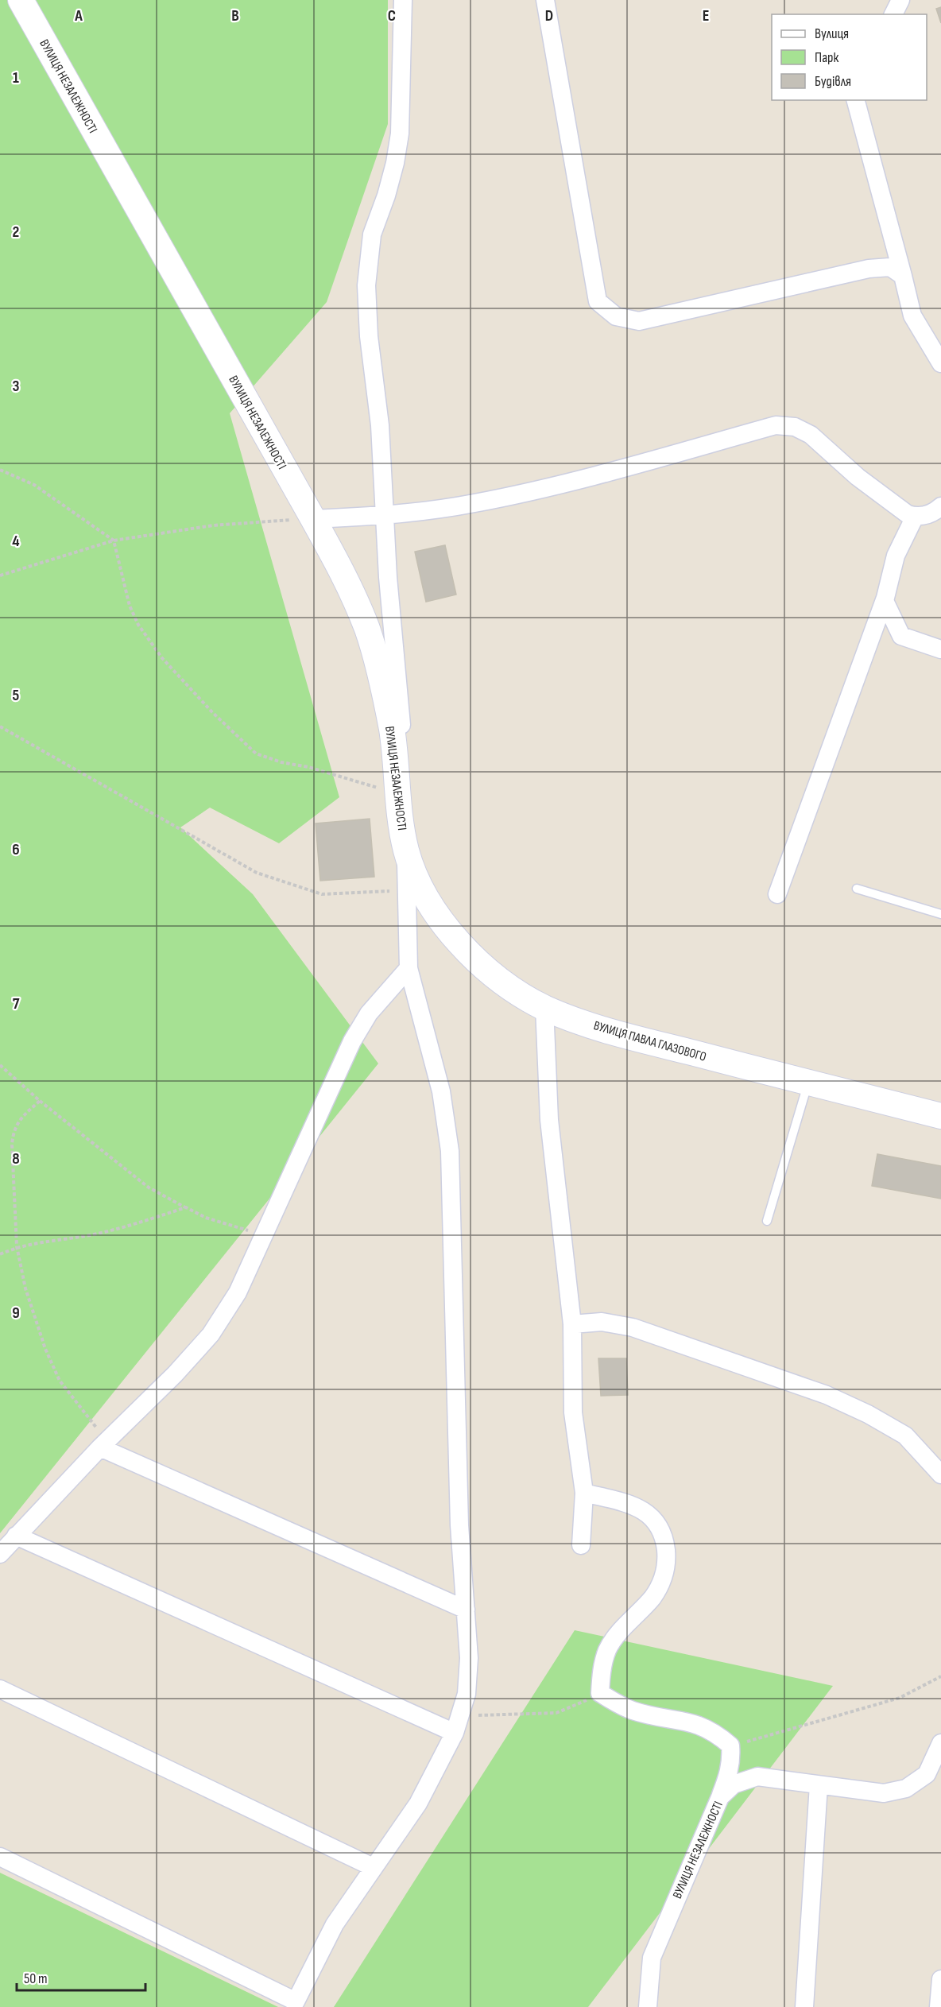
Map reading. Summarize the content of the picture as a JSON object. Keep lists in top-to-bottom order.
{
  "streets": {
    "main road": ["ВУЛИЦЯ НЕЗАЛЕЖНОСТІ", "ВУЛИЦЯ ПАВЛА ГЛАЗОВОГО"]
  },
  "crossings": [
    ["ВУЛИЦЯ НЕЗАЛЕЖНОСТІ", "ВУЛИЦЯ ПАВЛА ГЛАЗОВОГО"]
  ],
  "legend": ["Вулиця", "Парк", "Будівля"],
  "scale_bar": "50 m",
  "grid": {
    "columns": [
      "A",
      "B",
      "C",
      "D",
      "E"
    ],
    "rows": [
      "1",
      "2",
      "3",
      "4",
      "5",
      "6",
      "7",
      "8",
      "9"
    ]
  }
}
